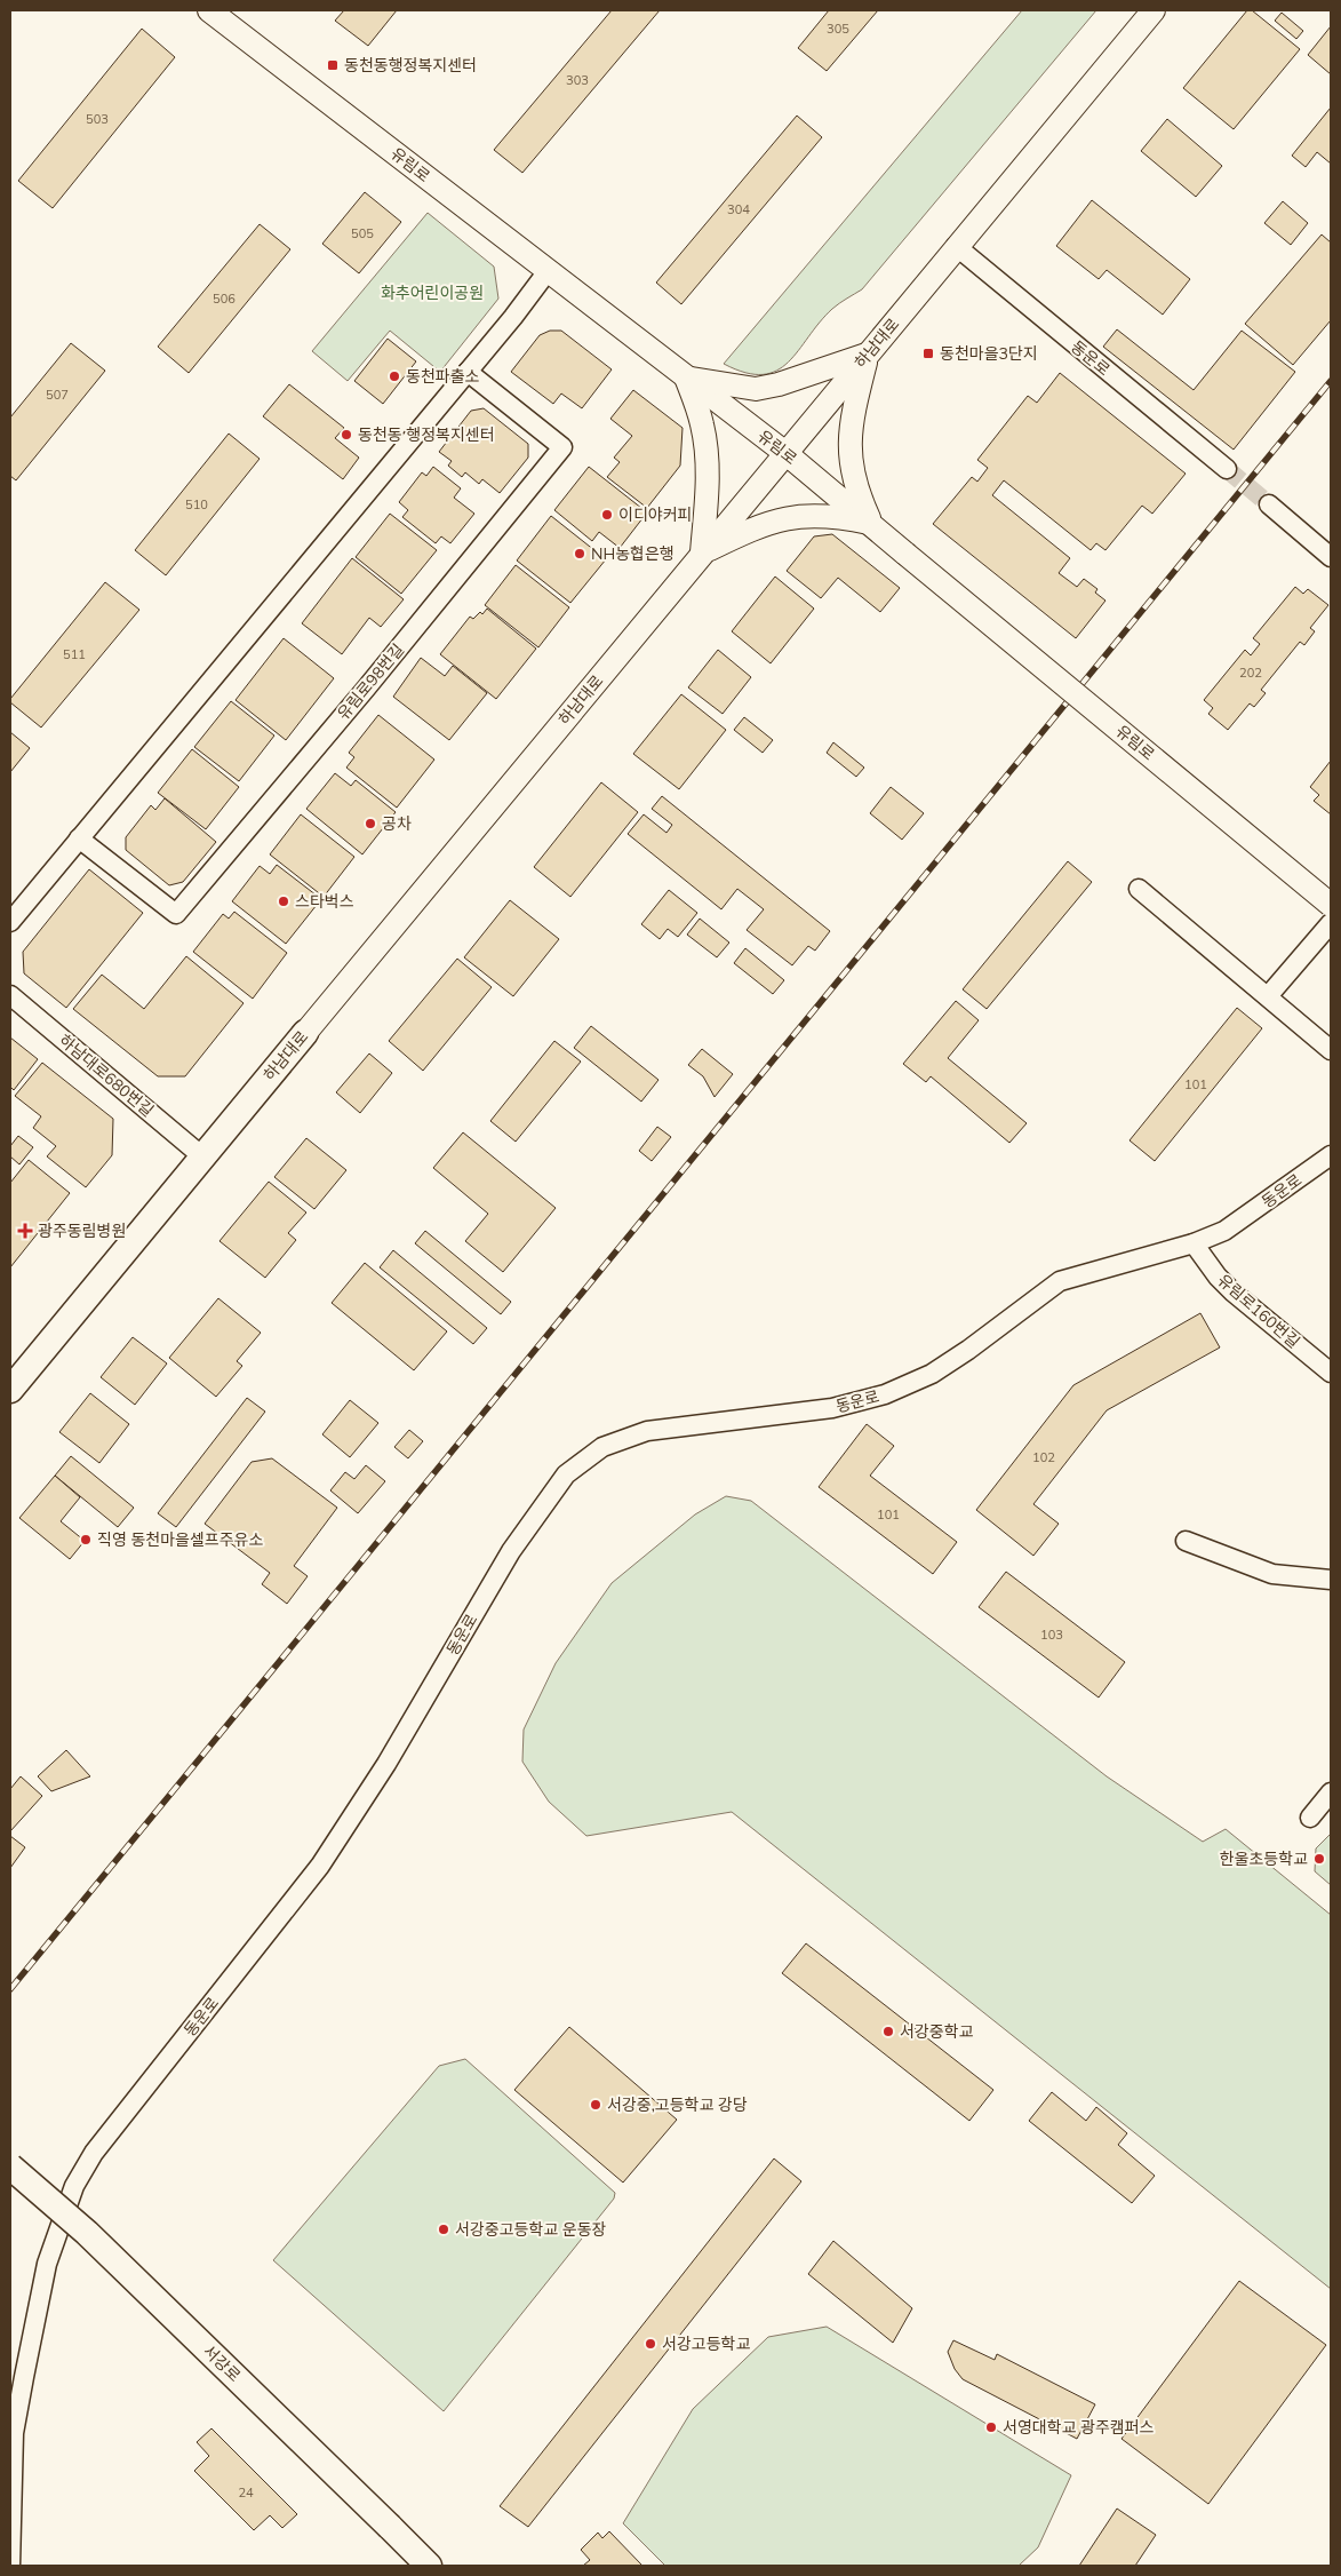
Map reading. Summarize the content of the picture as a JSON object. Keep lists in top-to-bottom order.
{
  "streets": {
    "main road": ["하남대로", "서강로"],
    "street": [
      "유림로",
      "동운로",
      "유림로98번길",
      "하남대로680번길",
      "유림로160번길"
    ]
  },
  "crossings": [
    ["유림로", "하남대로"],
    ["하남대로", "동운로"],
    ["하남대로", "하남대로680번길"],
    ["동운로", "유림로160번길"]
  ],
  "parks": ["화추어린이공원"],
  "places": {
    "transit": ["동천동행정복지센터", "동천마을3단지"],
    "other": [
      "동천파출소",
      "동천동 행정복지센터",
      "이디야커피",
      "NH농협은행",
      "공차",
      "스타벅스",
      "직영 동천마을셀프주유소",
      "한울초등학교",
      "서강중학교",
      "서강중,고등학교 강당",
      "서강중고등학교 운동장",
      "서강고등학교",
      "서영대학교 광주캠퍼스"
    ],
    "health": ["광주동림병원"]
  },
  "house_numbers": [
    "305",
    "303",
    "503",
    "304",
    "505",
    "506",
    "507",
    "510",
    "511",
    "202",
    "101",
    "102",
    "101",
    "103",
    "24"
  ]
}
